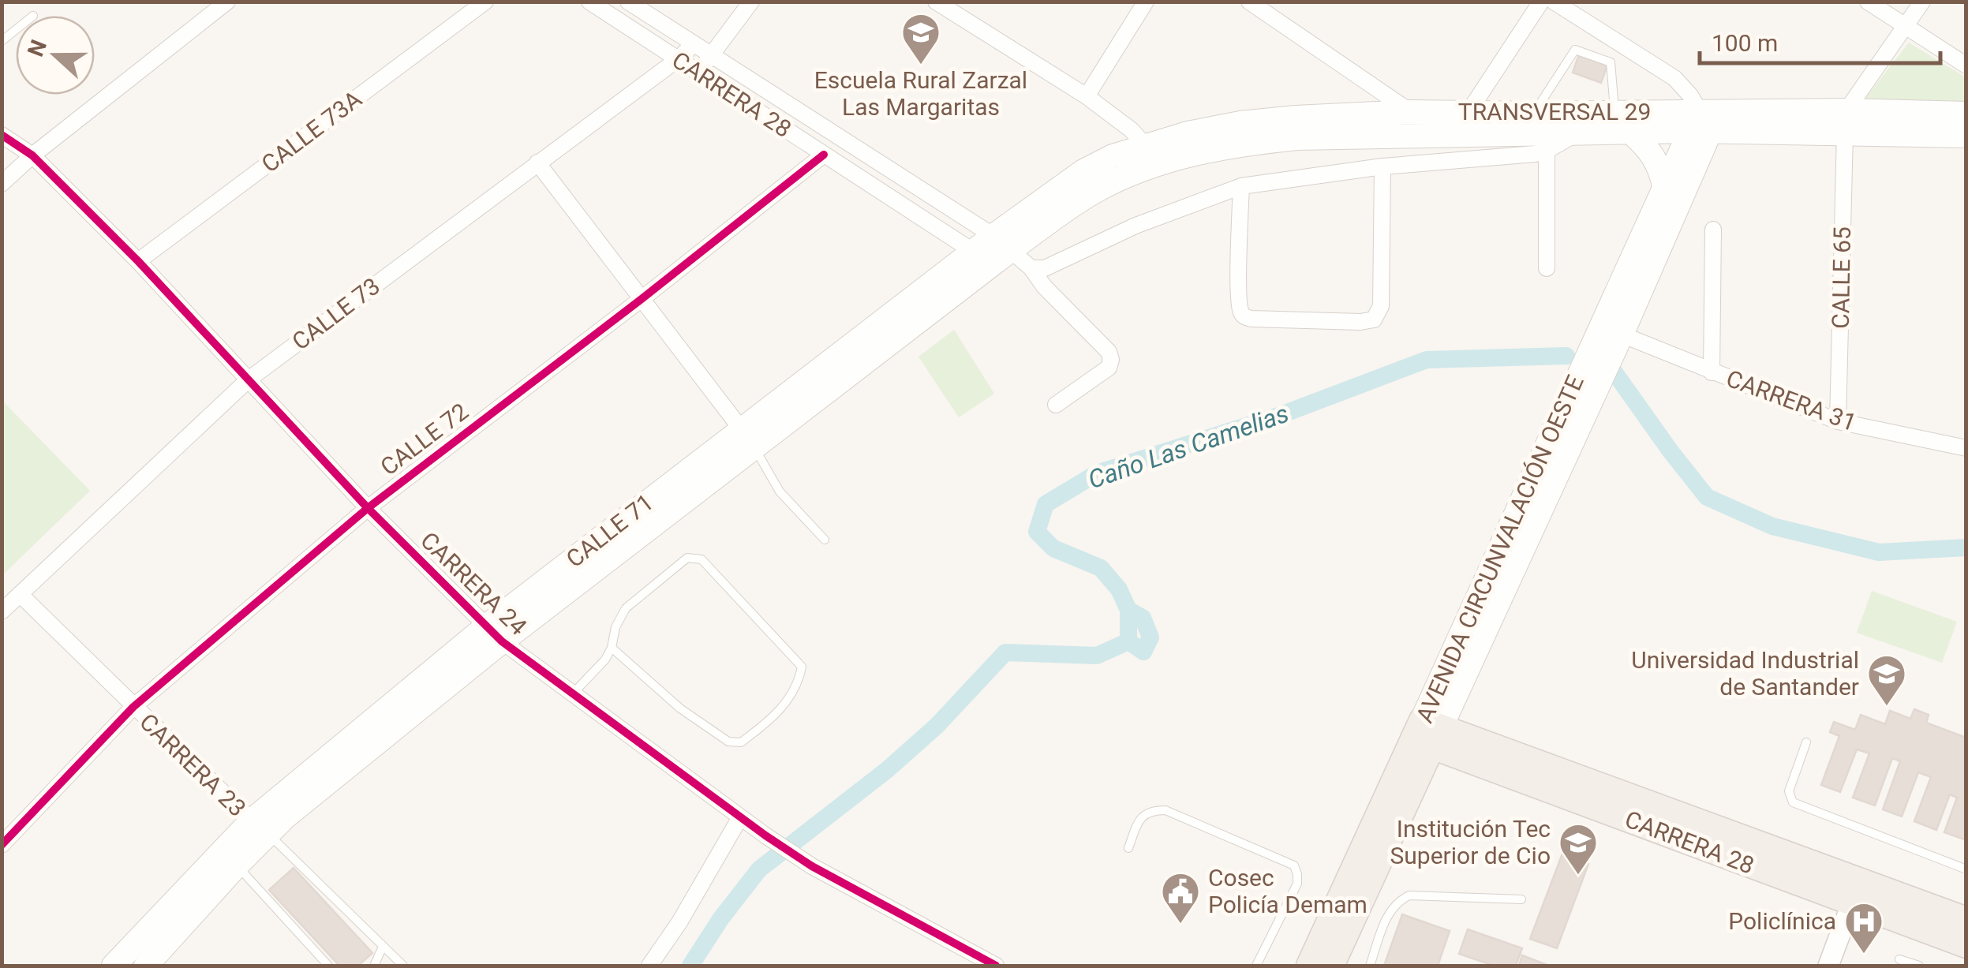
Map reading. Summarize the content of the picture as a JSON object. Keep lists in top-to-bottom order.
{
  "streets": {
    "main road": [
      "CARRERA 28",
      "TRANSVERSAL 29",
      "CALLE 71",
      "AVENIDA CIRCUNVALACIÓN OESTE"
    ],
    "street": [
      "CALLE 73A",
      "CALLE 65",
      "CALLE 73",
      "CARRERA 31",
      "CALLE 72",
      "CARRERA 24",
      "CARRERA 23"
    ]
  },
  "crossings": [
    ["CARRERA 28", "CALLE 73"],
    ["CARRERA 28", "CALLE 72"],
    ["CARRERA 28", "CALLE 71"],
    ["CARRERA 28", "AVENIDA CIRCUNVALACIÓN OESTE"],
    ["TRANSVERSAL 29", "CALLE 65"],
    ["TRANSVERSAL 29", "CALLE 71"],
    ["TRANSVERSAL 29", "AVENIDA CIRCUNVALACIÓN OESTE"],
    ["CALLE 73A", "CARRERA 24"],
    ["CALLE 65", "CARRERA 31"],
    ["CALLE 73", "CARRERA 24"],
    ["CALLE 73", "CARRERA 23"],
    ["CARRERA 31", "AVENIDA CIRCUNVALACIÓN OESTE"],
    ["CALLE 72", "CARRERA 24"],
    ["CALLE 72", "CARRERA 23"],
    ["CALLE 71", "CARRERA 24"],
    ["CALLE 71", "CARRERA 23"]
  ],
  "water": ["Caño Las Camelias"],
  "places": {
    "school or university": ["Escuela Rural Zarzal Las Margaritas", "Universidad Industrial de Santander", "Institución Tec Superior de Cio"],
    "public building": ["Cosec Policía Demam"],
    "hospital": ["Policlínica"]
  },
  "scale_bar": "100 m",
  "north": "left"
}
